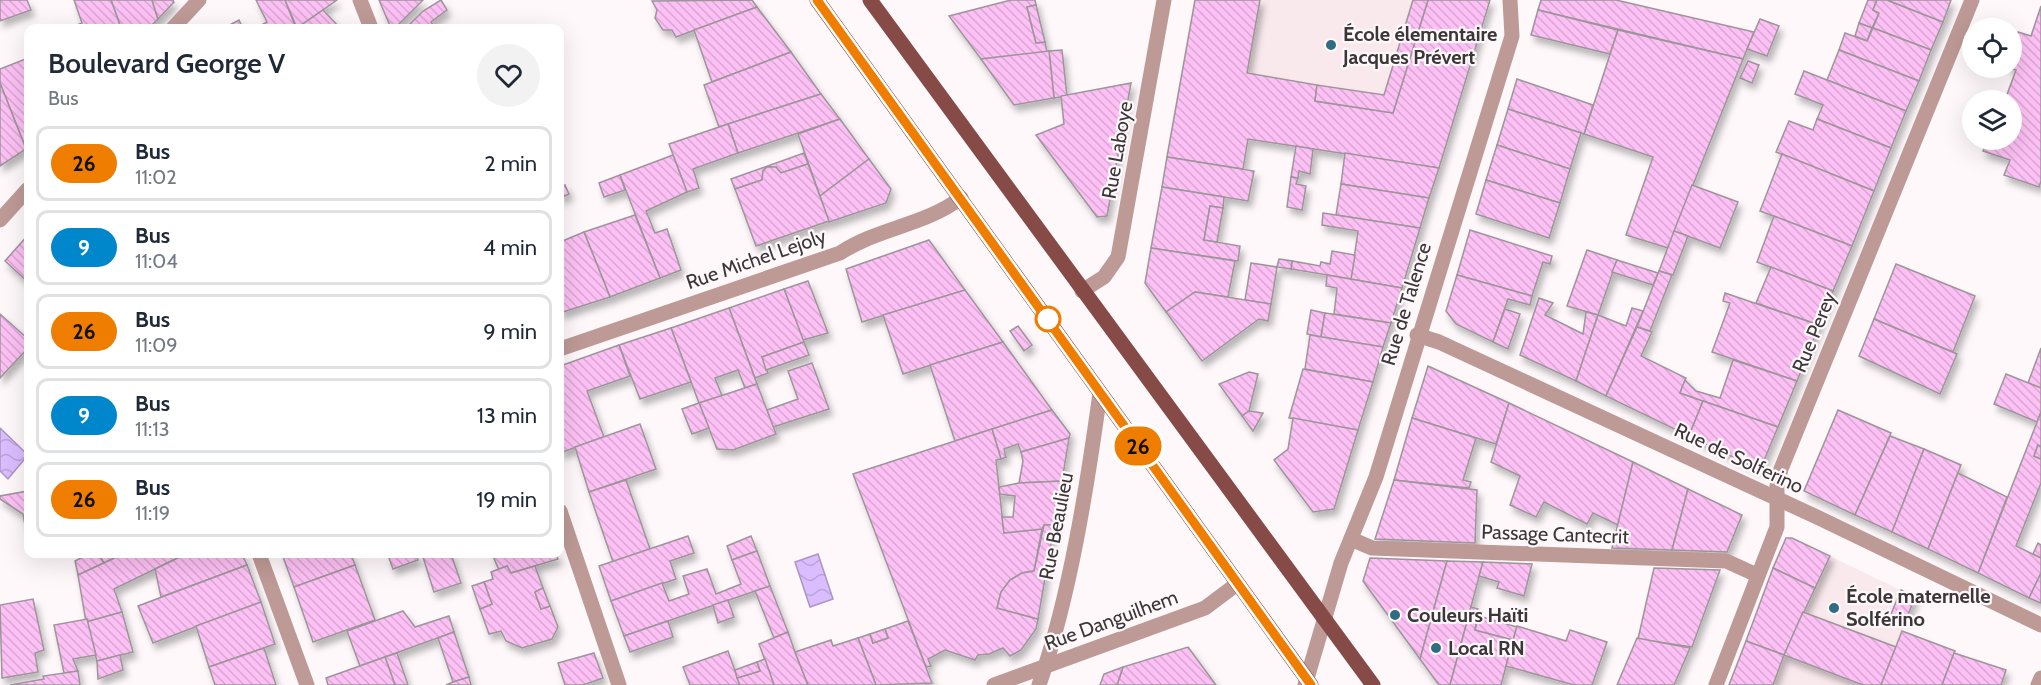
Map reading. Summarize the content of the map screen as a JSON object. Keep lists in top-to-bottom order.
{
  "streets": {
    "street": [
      "Rue Laboye",
      "Rue Michel Lejoly",
      "Rue de Talence",
      "Rue Perey",
      "Rue de Solferino",
      "Rue Beaulieu",
      "Passage Cantecrit",
      "Rue Danguilhem"
    ]
  },
  "crossings": [
    ["Rue de Talence", "Rue de Solferino"],
    ["Rue de Talence", "Passage Cantecrit"],
    ["Rue Perey", "Rue de Solferino"],
    ["Rue Perey", "Passage Cantecrit"],
    ["Rue Beaulieu", "Rue Danguilhem"]
  ],
  "places": [
    "École élementaire Jacques Prévert",
    "École maternelle Solférino",
    "Couleurs Haïti",
    "Local RN"
  ],
  "lines": ["bus line 26"],
  "page": {
    "on_map": "26",
    "heading": ["Boulevard George V", "Bus"],
    "list": [
      {
        "mark": "26",
        "name": "Bus",
        "note": "11:02",
        "value": "2 min"
      },
      {
        "mark": "9",
        "name": "Bus",
        "note": "11:04",
        "value": "4 min"
      },
      {
        "mark": "26",
        "name": "Bus",
        "note": "11:09",
        "value": "9 min"
      },
      {
        "mark": "9",
        "name": "Bus",
        "note": "11:13",
        "value": "13 min"
      },
      {
        "mark": "26",
        "name": "Bus",
        "note": "11:19",
        "value": "19 min"
      }
    ]
  }
}
